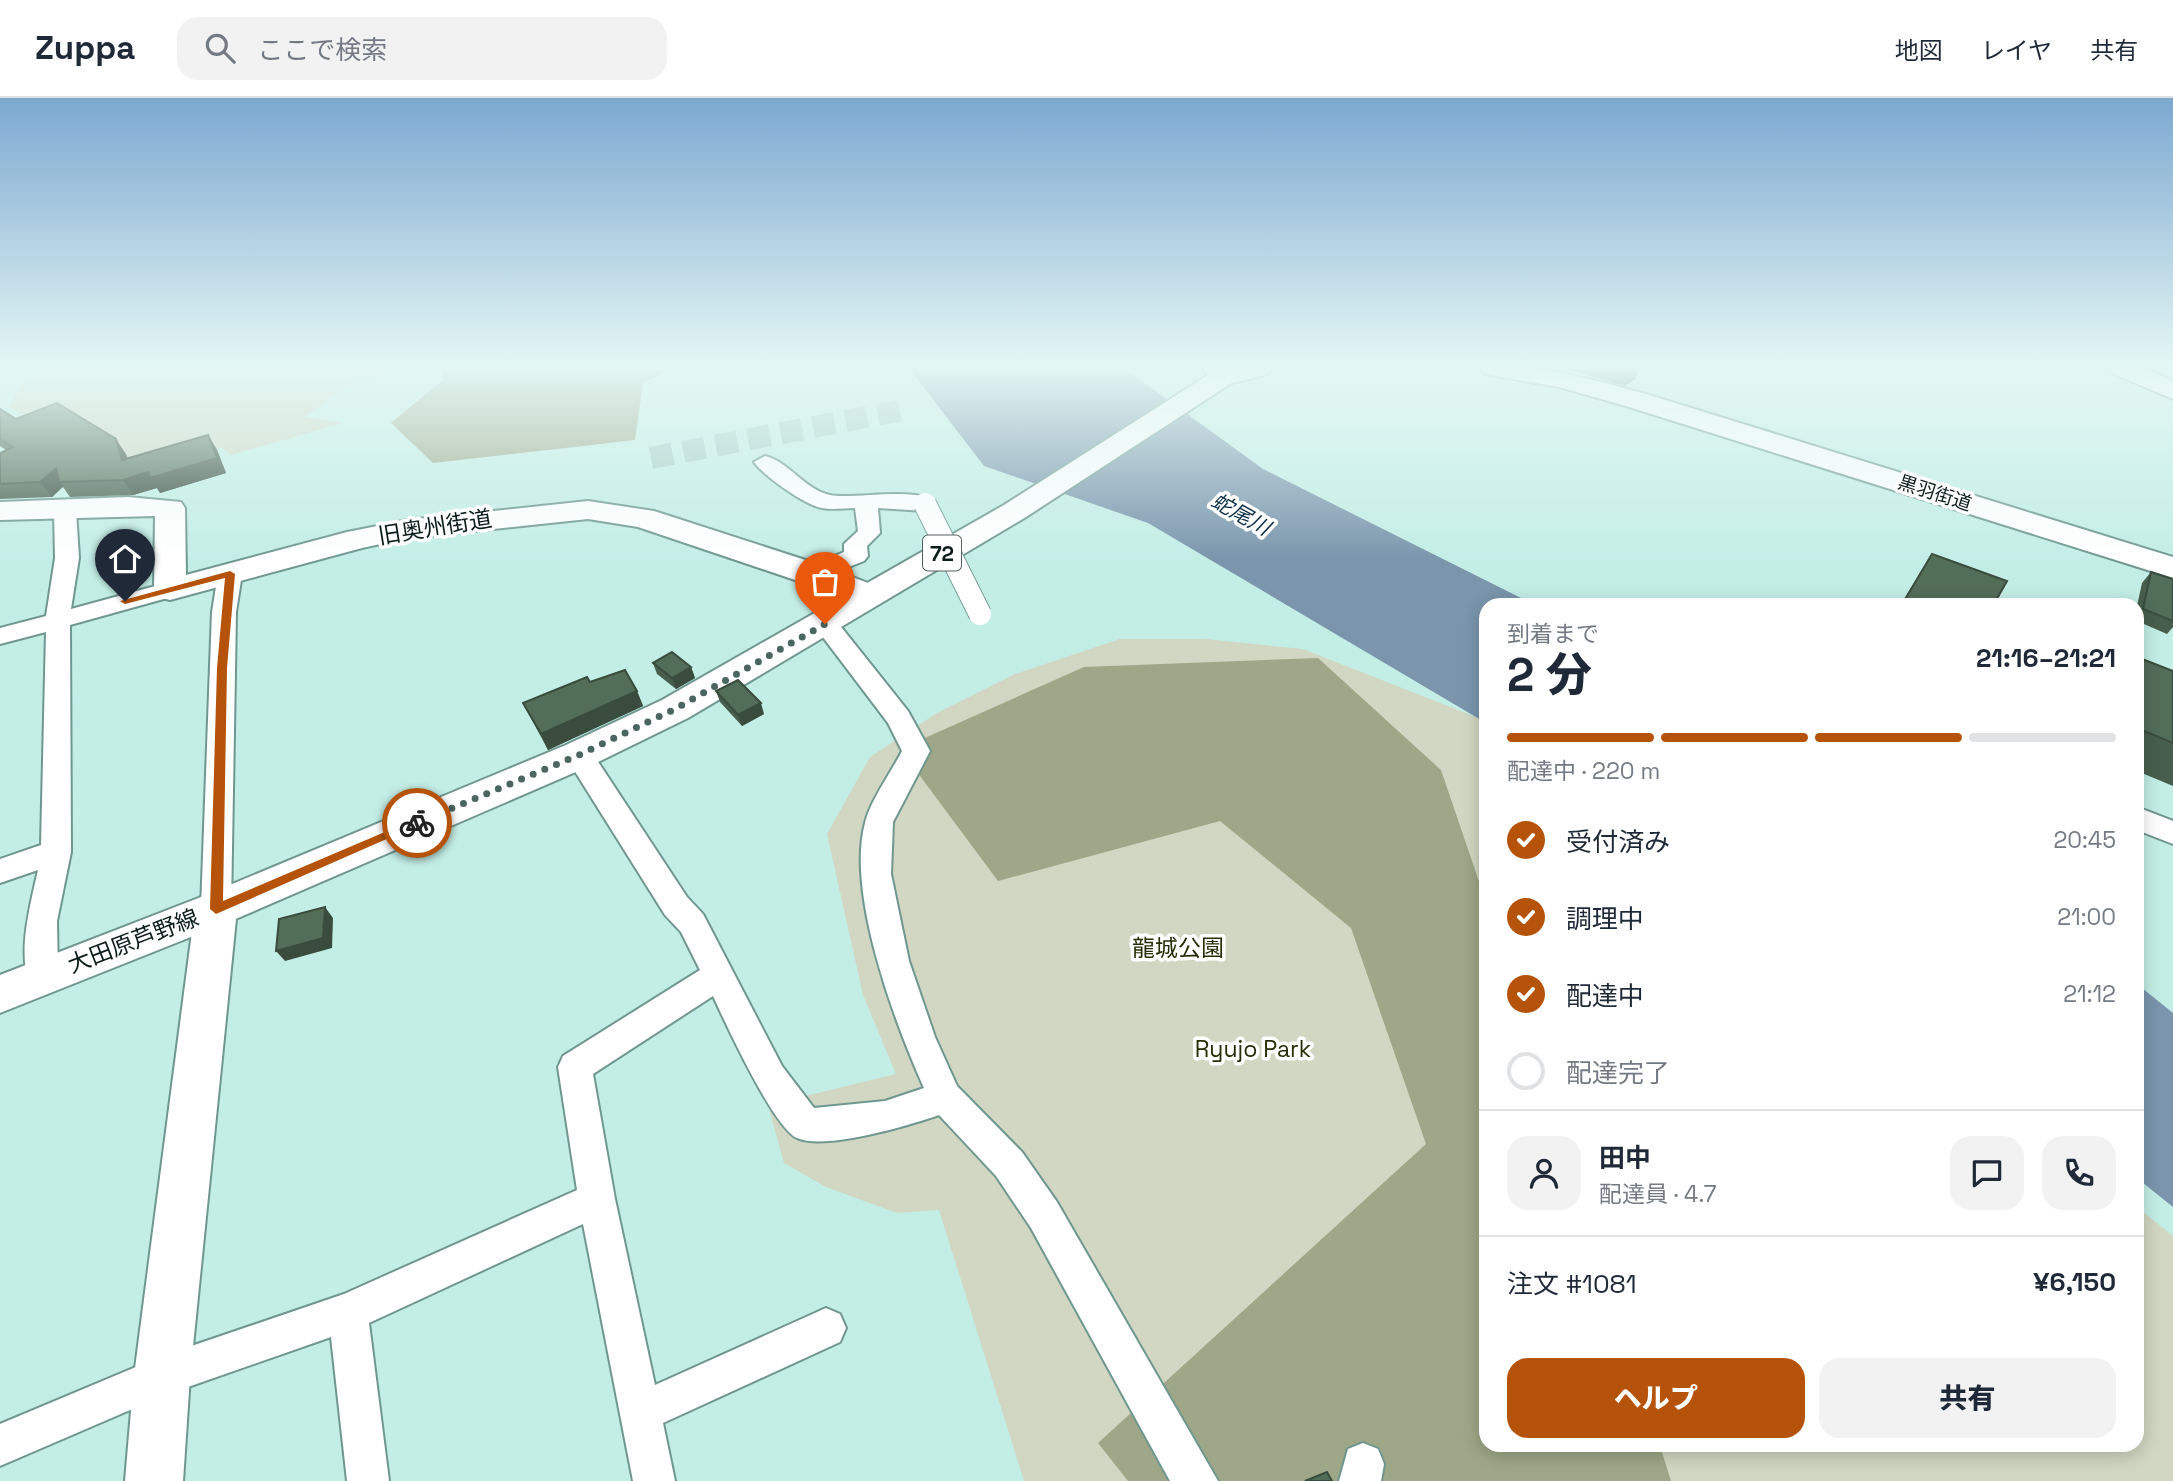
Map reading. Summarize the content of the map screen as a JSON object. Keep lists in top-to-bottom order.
{
  "streets": {
    "street": [
      "黒羽街道",
      "旧奥州街道",
      "72",
      "大田原芦野線"
    ]
  },
  "crossings": [
    ["旧奥州街道", "72"],
    ["旧奥州街道", "大田原芦野線"],
    ["72", "大田原芦野線"]
  ],
  "water": ["蛇尾川"],
  "parks": ["龍城公園", "Ryujo Park"],
  "page": {
    "header": "Zuppa",
    "search": "ここで検索",
    "nav": ["地図", "レイヤ", "共有"],
    "heading": ["2 分", "到着まで", "21:16–21:21"],
    "panel": [
      "田中",
      "配達員 · 4.7",
      "注文 #1081",
      "¥6,150"
    ],
    "bar": "配達中 · 220 m",
    "list": [
      ["受付済み", "20:45"],
      ["調理中", "21:00"],
      ["配達中", "21:12"],
      "配達完了"
    ],
    "buttons": ["ヘルプ", "共有"]
  }
}
